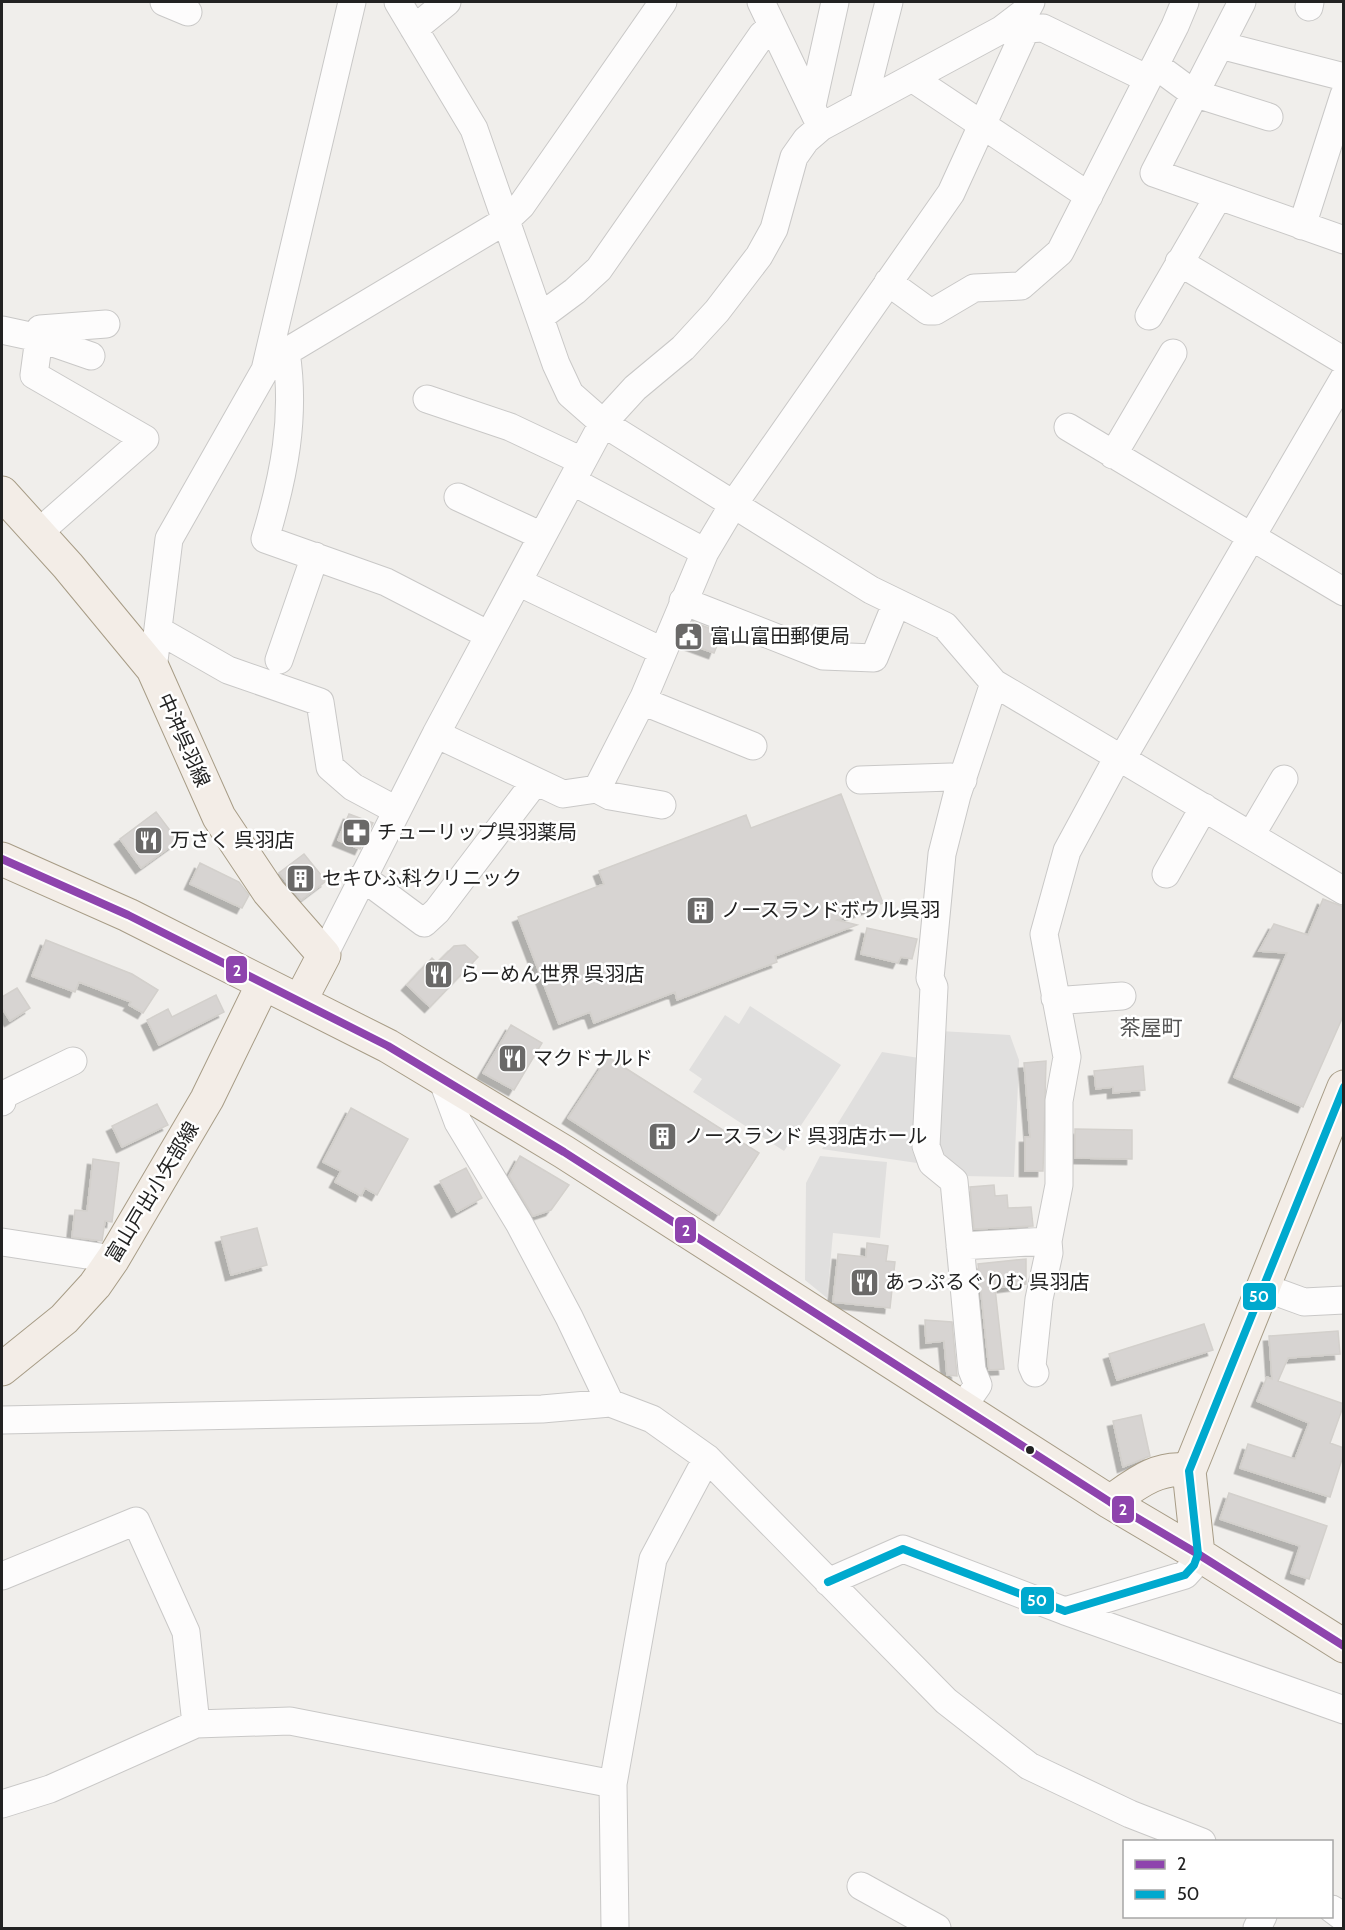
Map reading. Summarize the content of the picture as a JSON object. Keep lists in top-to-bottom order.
{
  "streets": {
    "main road": ["中沖呉羽線", "富山戸出小矢部線"]
  },
  "districts": ["茶屋町"],
  "places": {
    "public building": ["富山富田郵便局"],
    "pharmacy": ["チューリップ呉羽薬局"],
    "restaurant": [
      "万さく 呉羽店",
      "らーめん世界 呉羽店",
      "マクドナルド",
      "あっぷるぐりむ 呉羽店"
    ],
    "building": ["セキひふ科クリニック", "ノースランドボウル呉羽", "ノースランド 呉羽店ホール"]
  },
  "lines": ["transit line 2", "transit line 50"],
  "legend": ["2", "50"]
}
